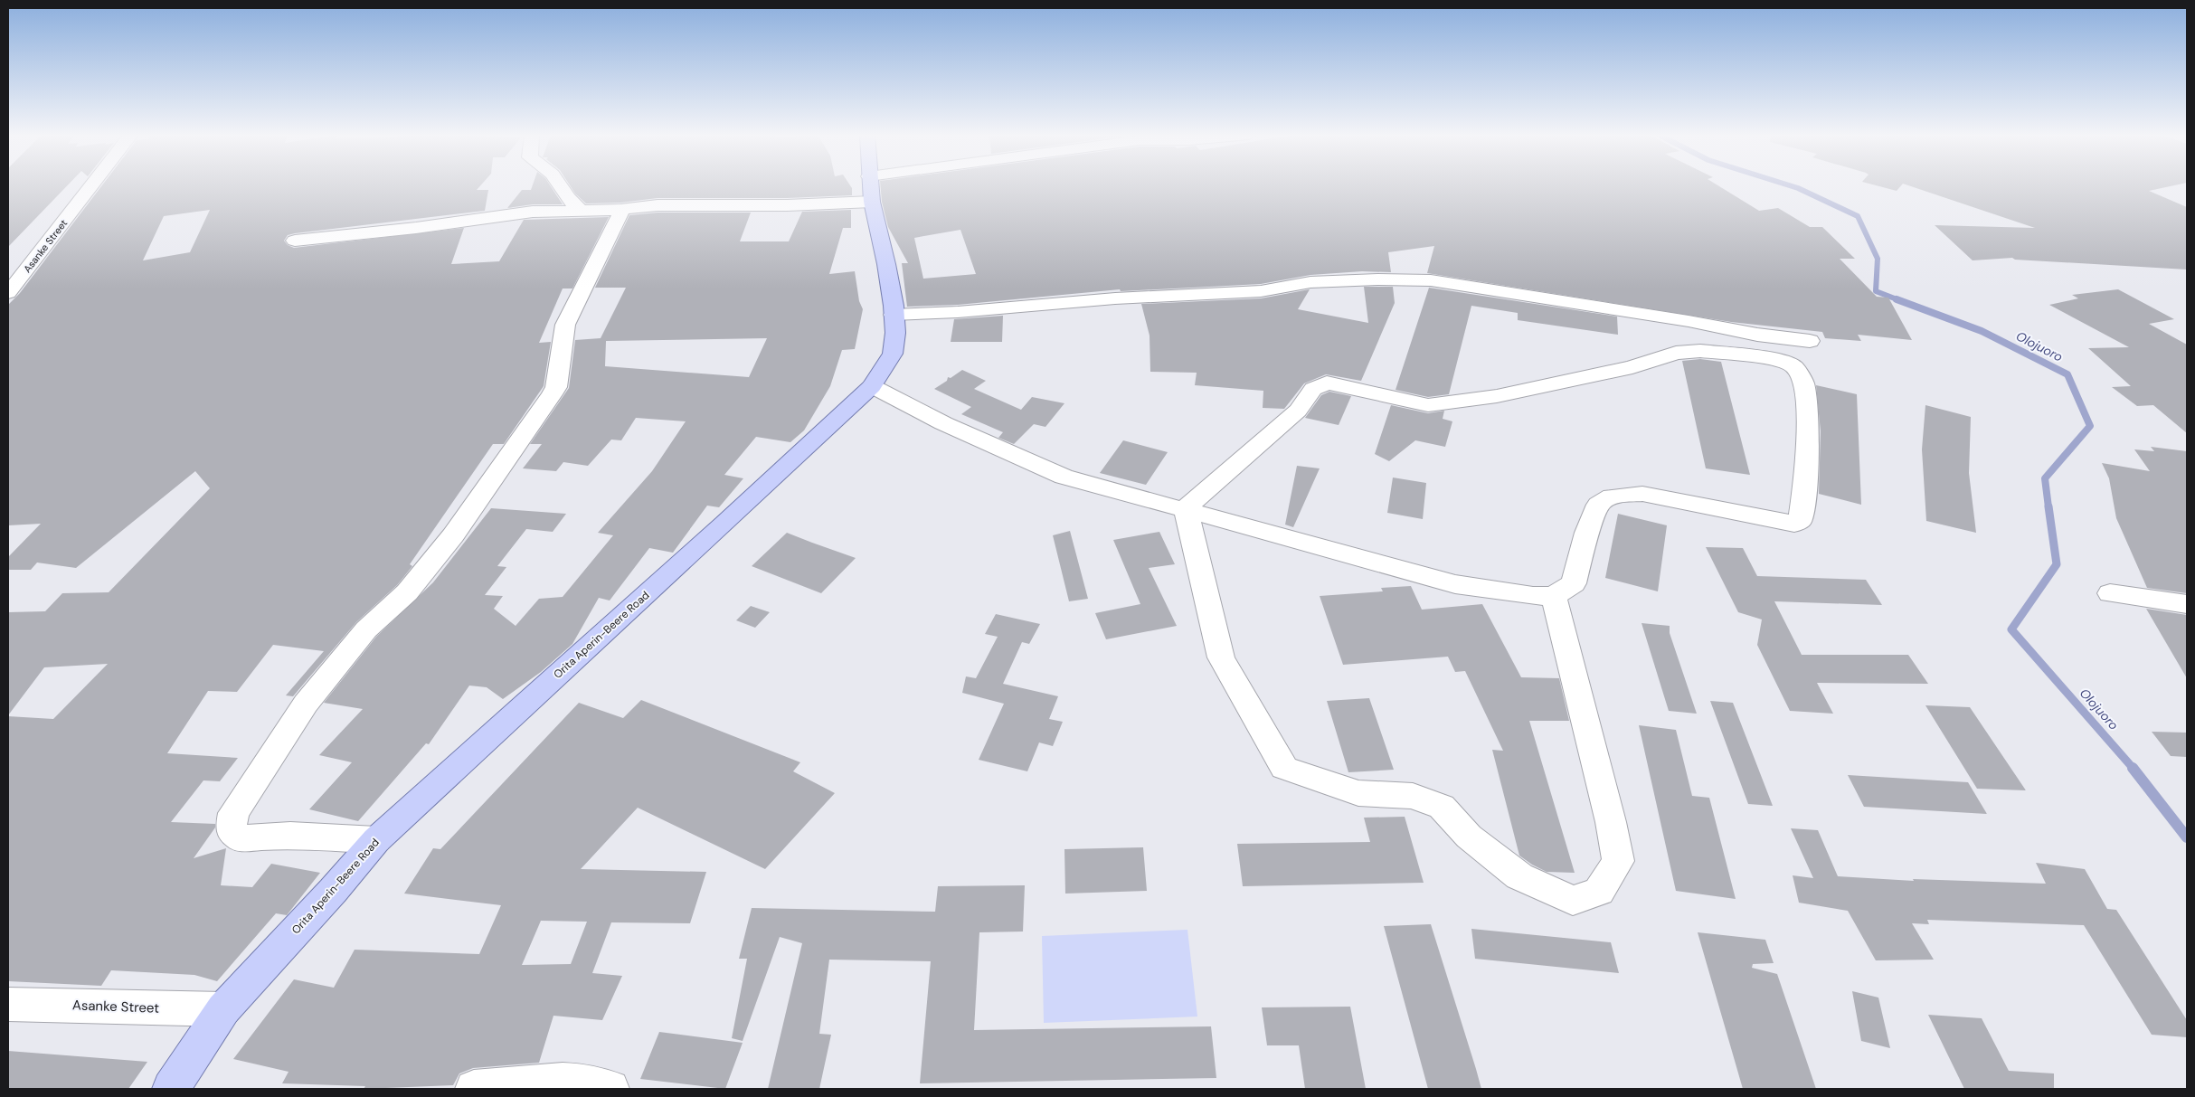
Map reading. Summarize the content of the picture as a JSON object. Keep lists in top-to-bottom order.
{
  "streets": {
    "main road": ["Orita Aperin-Beere Road"],
    "street": ["Asanke Street"]
  },
  "crossings": [
    ["Asanke Street", "Orita Aperin-Beere Road"]
  ],
  "water": ["Olojuoro"]
}
